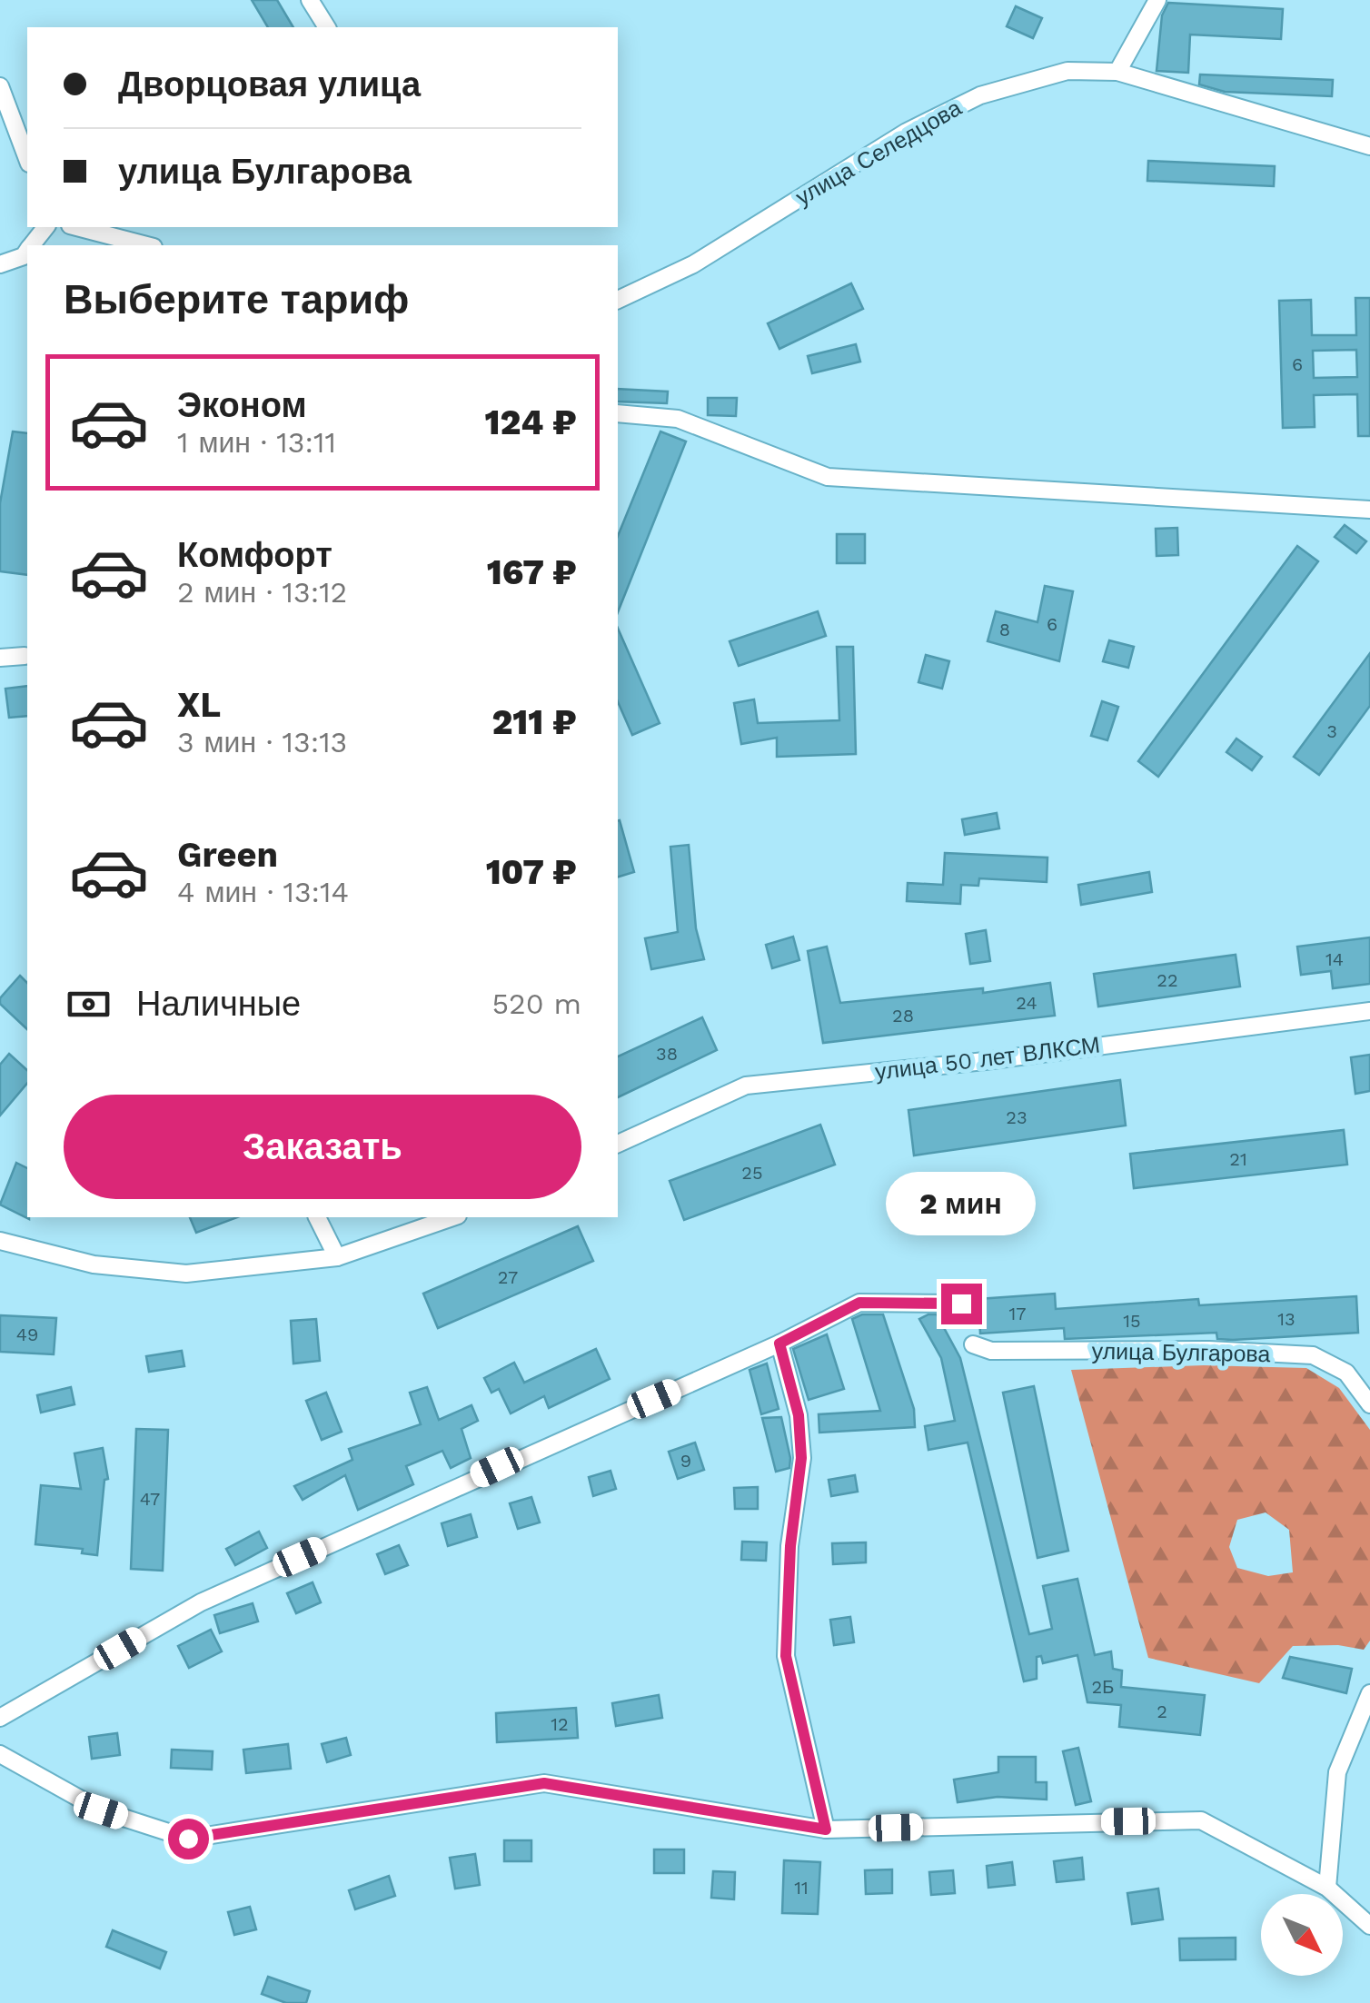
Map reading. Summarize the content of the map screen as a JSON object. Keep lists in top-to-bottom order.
{
  "streets": {
    "street": ["улица Селедцова", "улица 50 лет ВЛКСМ", "улица Булгарова"]
  },
  "house_numbers": [
    "6",
    "6",
    "8",
    "3",
    "14",
    "22",
    "24",
    "28",
    "38",
    "23",
    "21",
    "25",
    "27",
    "17",
    "13",
    "15",
    "49",
    "9",
    "47",
    "2Б",
    "2",
    "12",
    "11"
  ],
  "north": "bottom right",
  "page": {
    "banner": ["Дворцовая улица", "улица Булгарова"],
    "heading": "Выберите тариф",
    "list": [
      {
        "name": "Эконом",
        "note": "1 мин · 13:11",
        "value": "124 ₽"
      },
      {
        "name": "Комфорт",
        "note": "2 мин · 13:12",
        "value": "167 ₽"
      },
      {
        "name": "XL",
        "note": "3 мин · 13:13",
        "value": "211 ₽"
      },
      {
        "name": "Green",
        "note": "4 мин · 13:14",
        "value": "107 ₽"
      }
    ],
    "pay": ["Наличные", "520 m"],
    "buttons": "Заказать",
    "bubble": "2 мин"
  }
}
